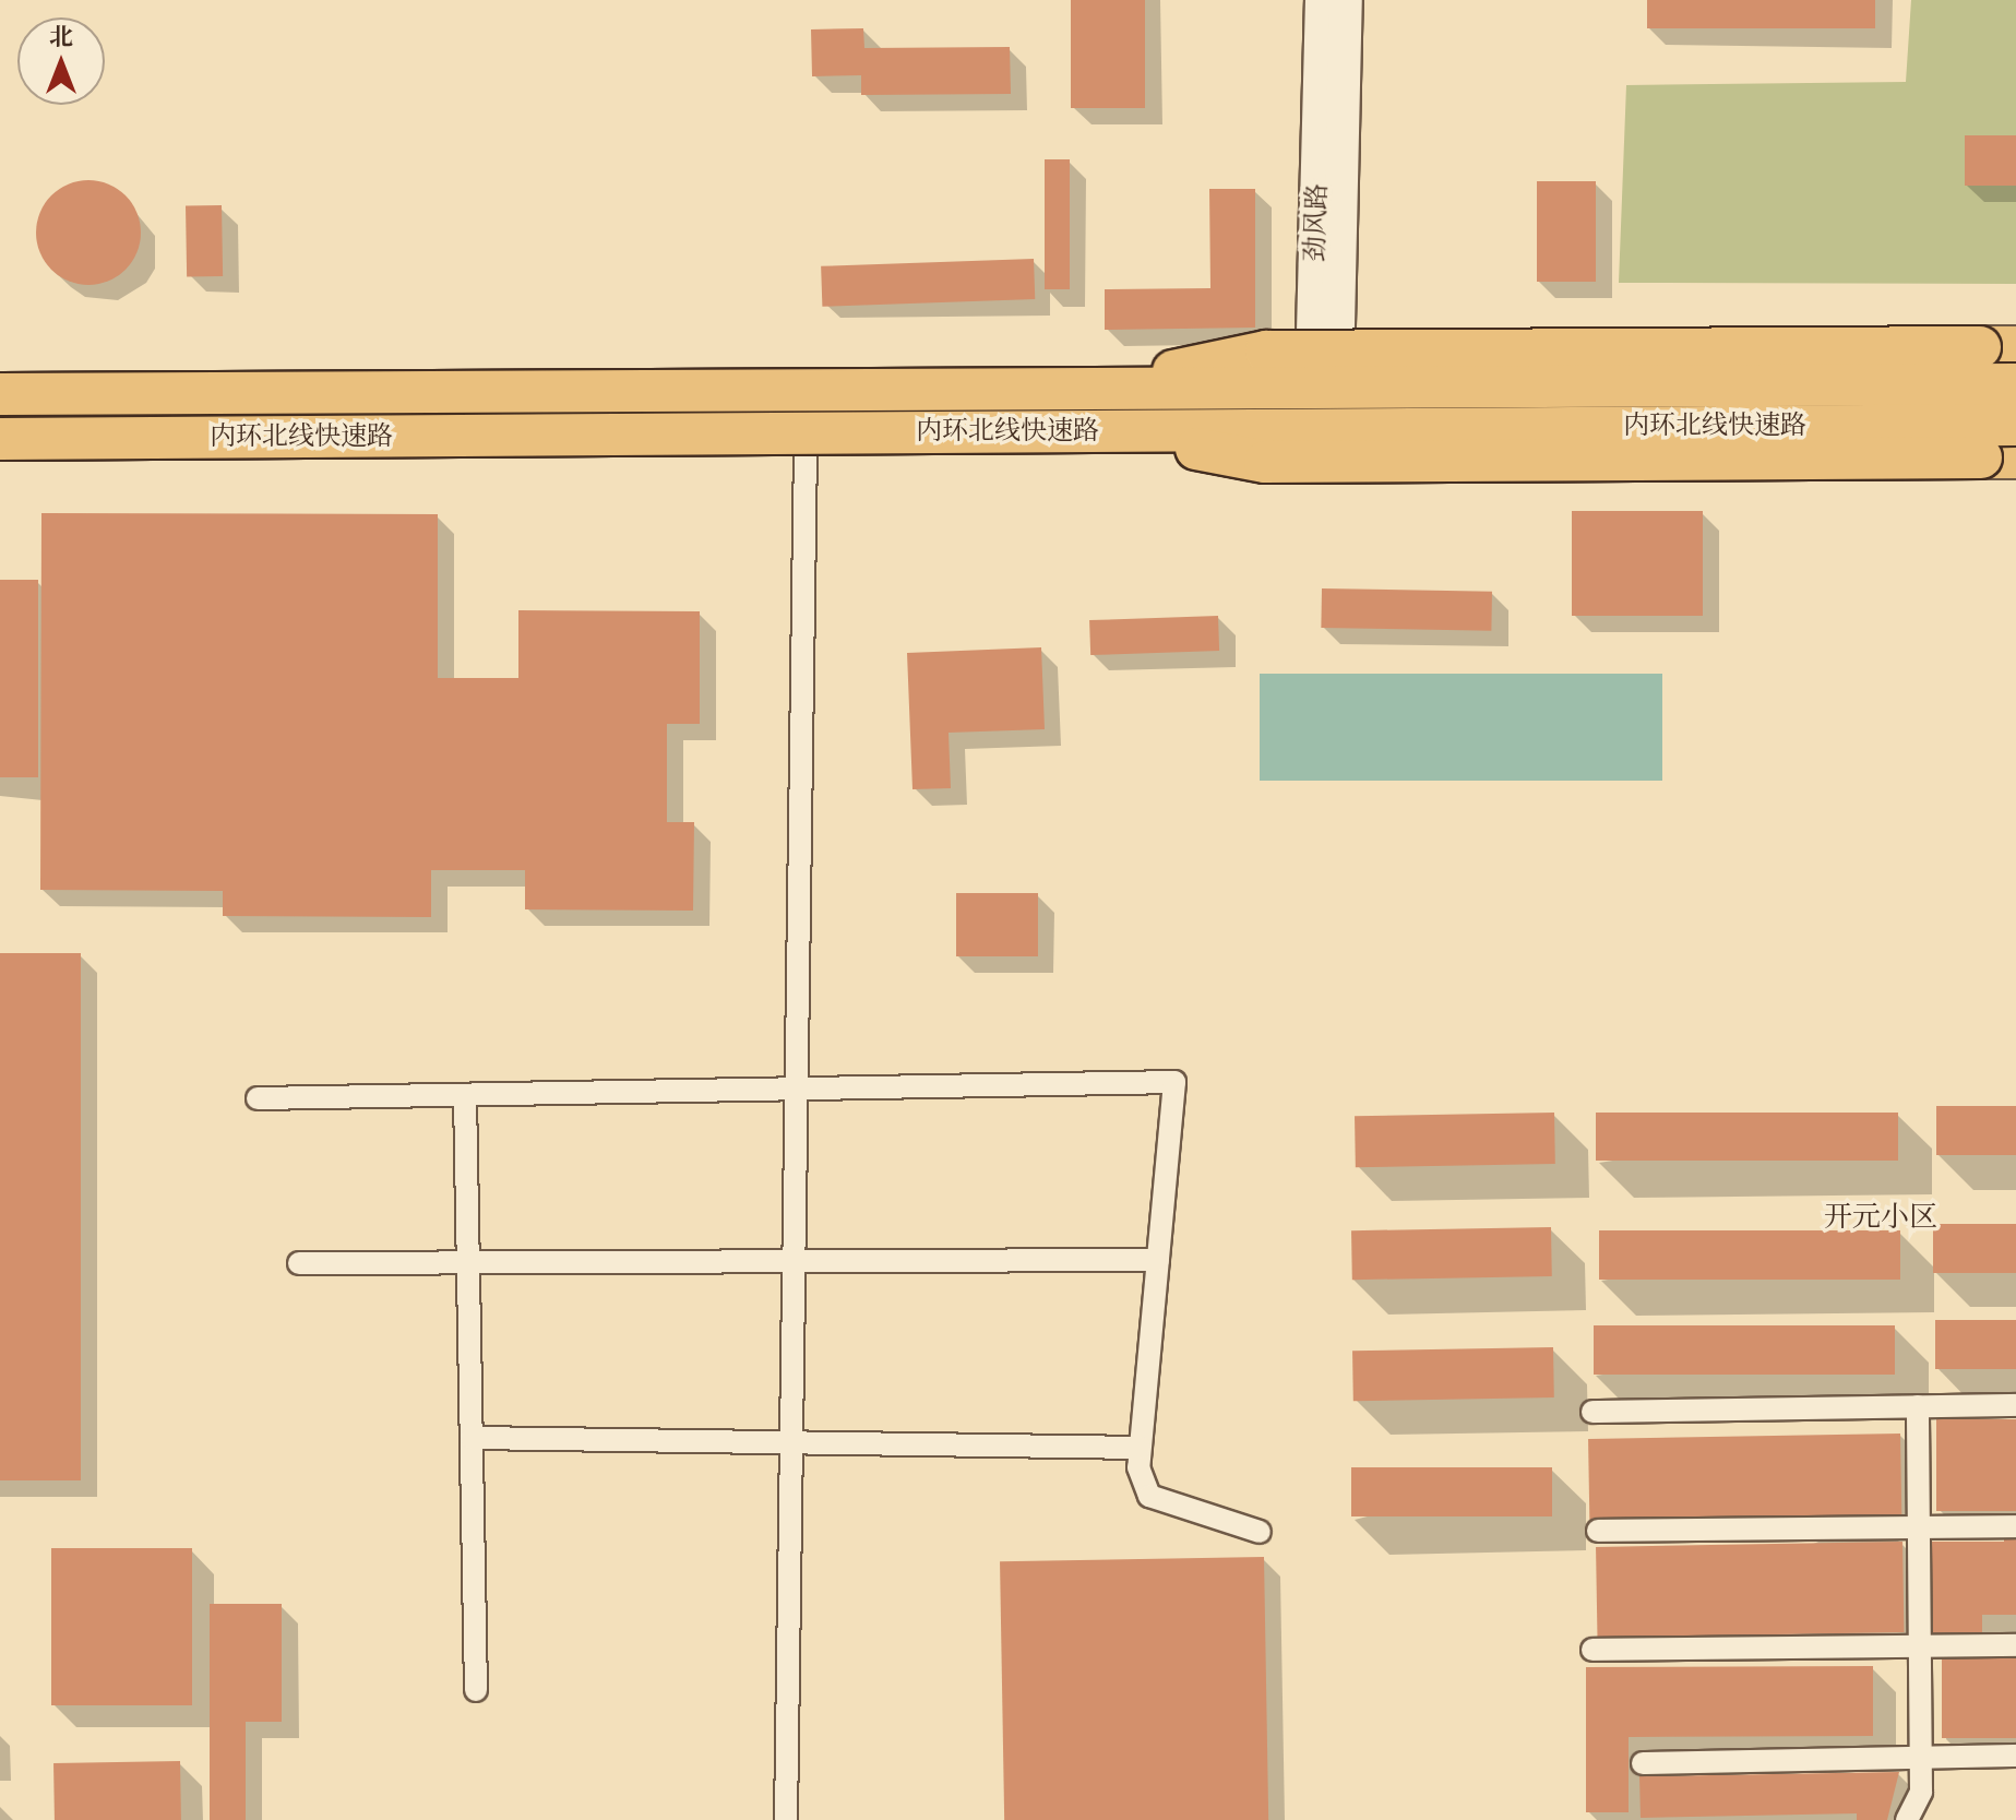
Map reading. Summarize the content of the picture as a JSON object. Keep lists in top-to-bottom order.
{
  "streets": {
    "highway": ["内环北线快速路"],
    "street": ["劲风路"]
  },
  "districts": ["开元小区"],
  "north": "top"
}
